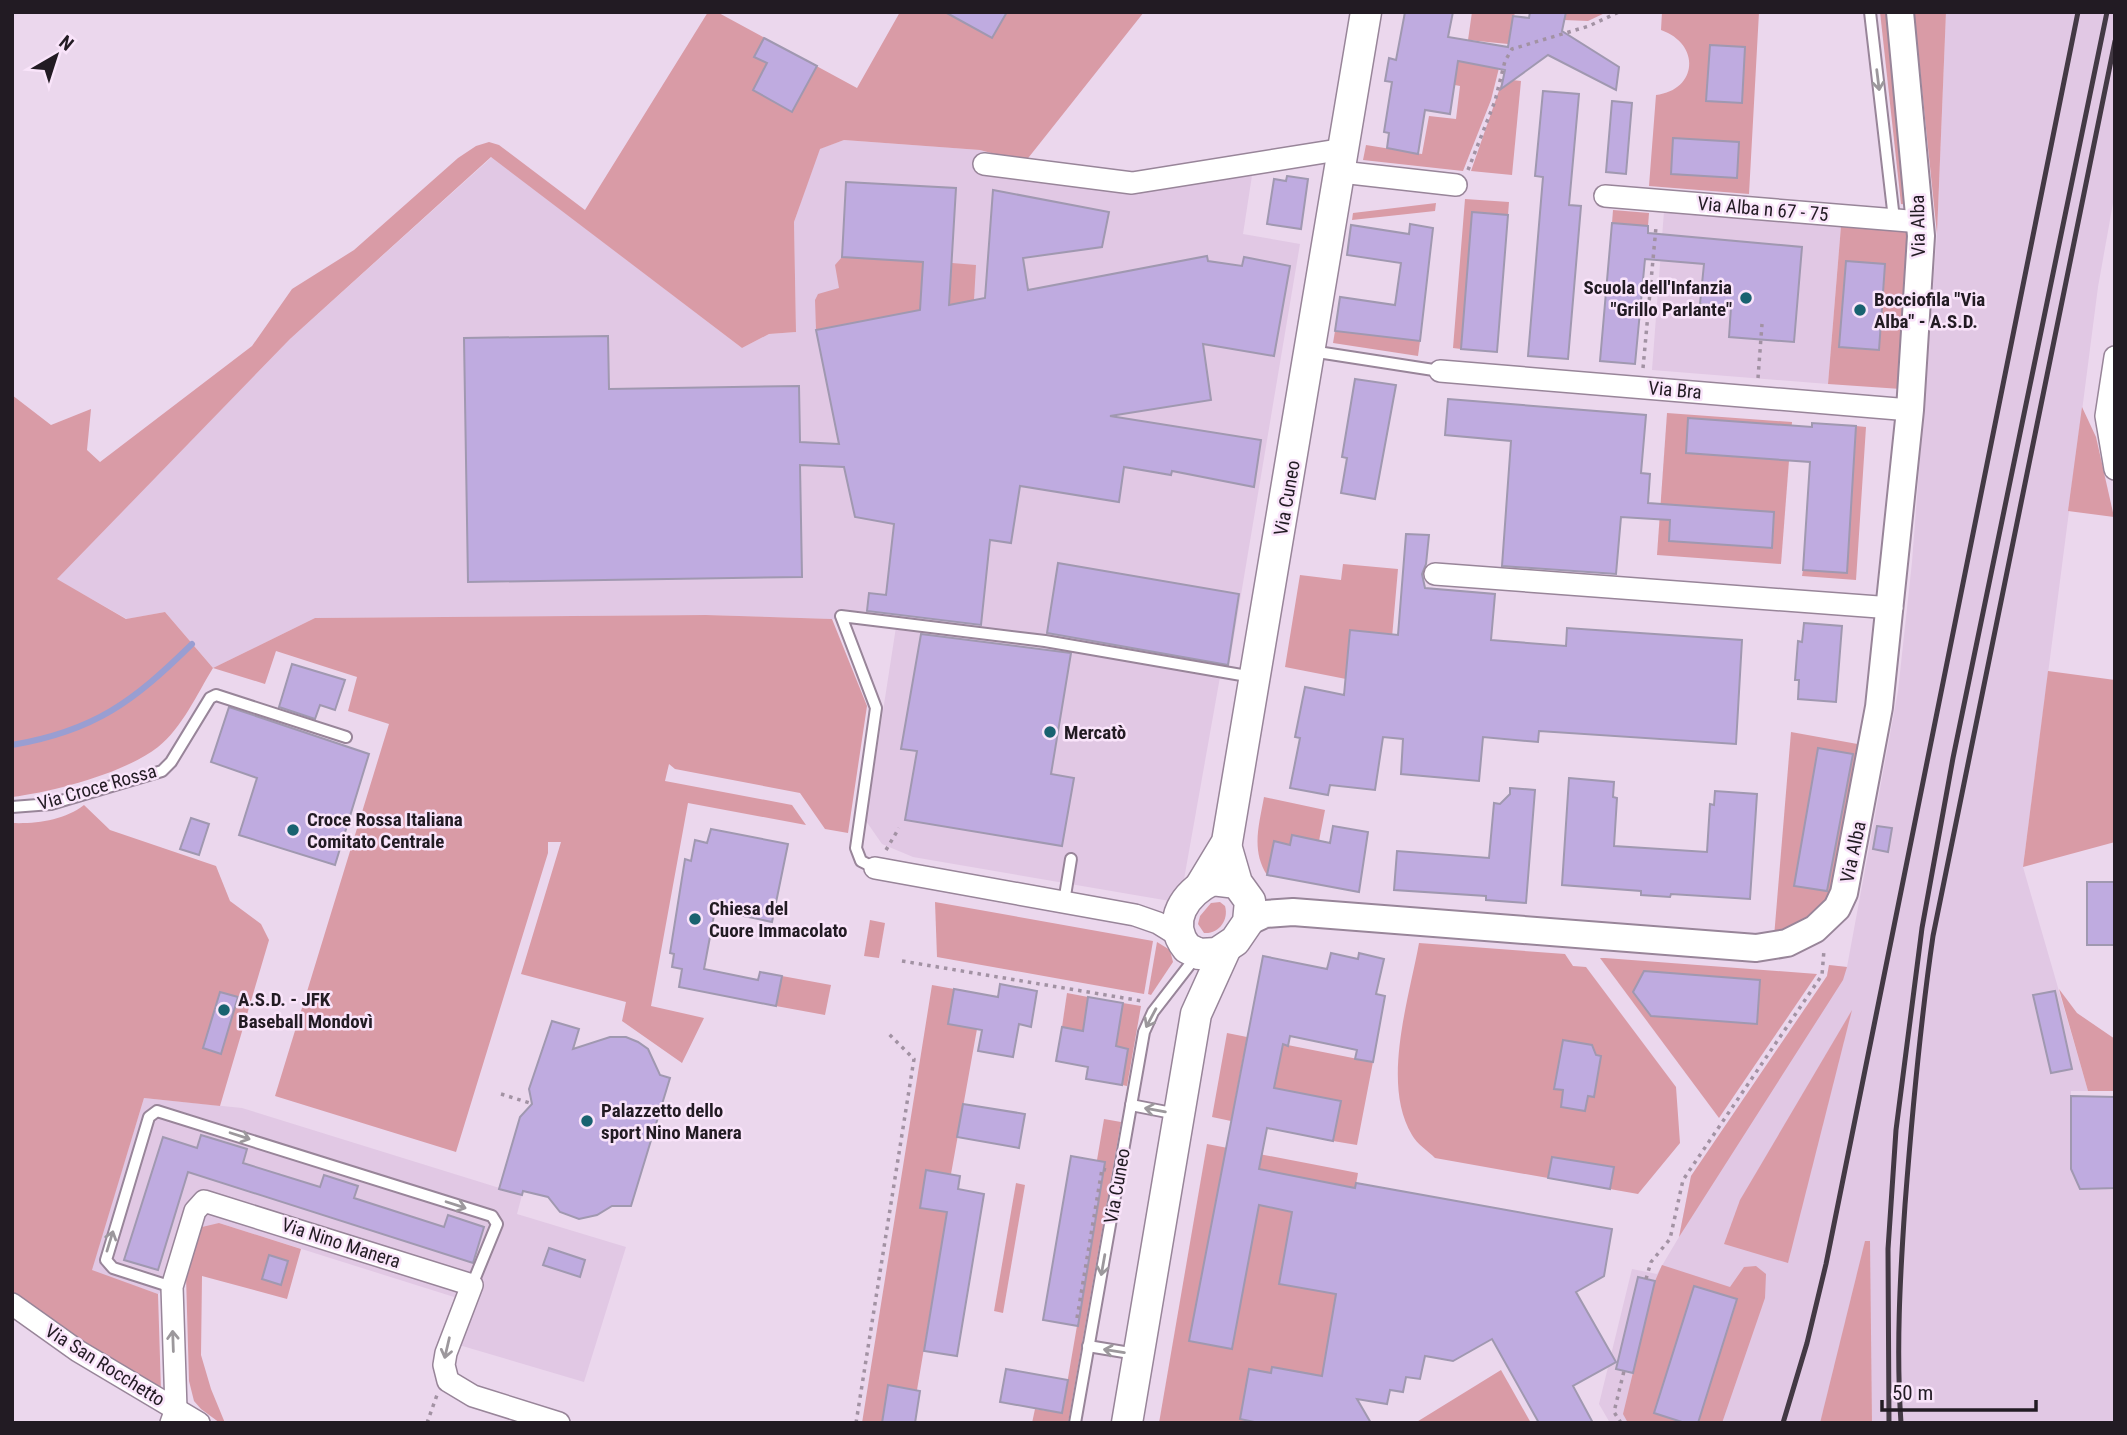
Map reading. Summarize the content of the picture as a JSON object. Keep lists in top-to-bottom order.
{
  "streets": {
    "main road": ["Via Cuneo"],
    "street": [
      "Via Alba n 67 - 75",
      "Via Alba",
      "Via Bra",
      "Via Nino Manera",
      "Via San Rocchetto"
    ],
    "lane": ["Via Croce Rossa"]
  },
  "crossings": [
    ["Via Alba n 67 - 75", "Via Alba"],
    ["Via Alba", "Via Bra"],
    ["Via Alba", "Via Cuneo"],
    ["Via Nino Manera", "Via San Rocchetto"]
  ],
  "places": [
    "Scuola dell'Infanzia \"Grillo Parlante\"",
    "Bocciofila \"Via Alba\" - A.S.D.",
    "Mercatò",
    "Croce Rossa Italiana Comitato Centrale",
    "Chiesa del Cuore Immacolato",
    "A.S.D. - JFK Baseball Mondovì",
    "Palazzetto dello sport Nino Manera"
  ],
  "scale_bar": "50 m",
  "north": "top right"
}
